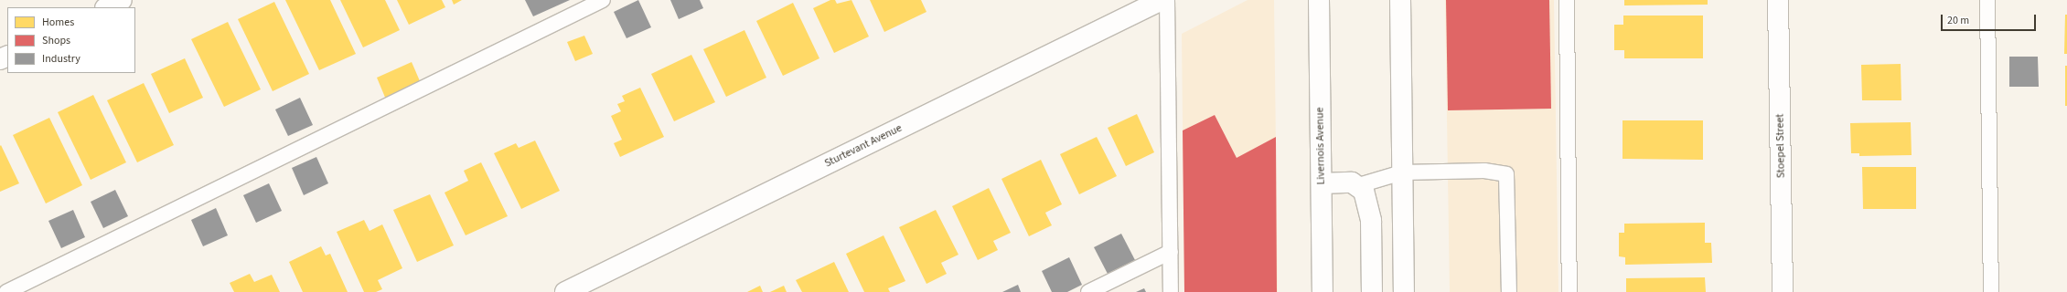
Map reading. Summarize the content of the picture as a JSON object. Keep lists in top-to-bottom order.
{
  "streets": {
    "street": ["Sturtevant Avenue", "Livernois Avenue", "Stoepel Street"]
  },
  "legend": ["Homes", "Shops", "Industry"],
  "scale_bar": "20 m"
}
